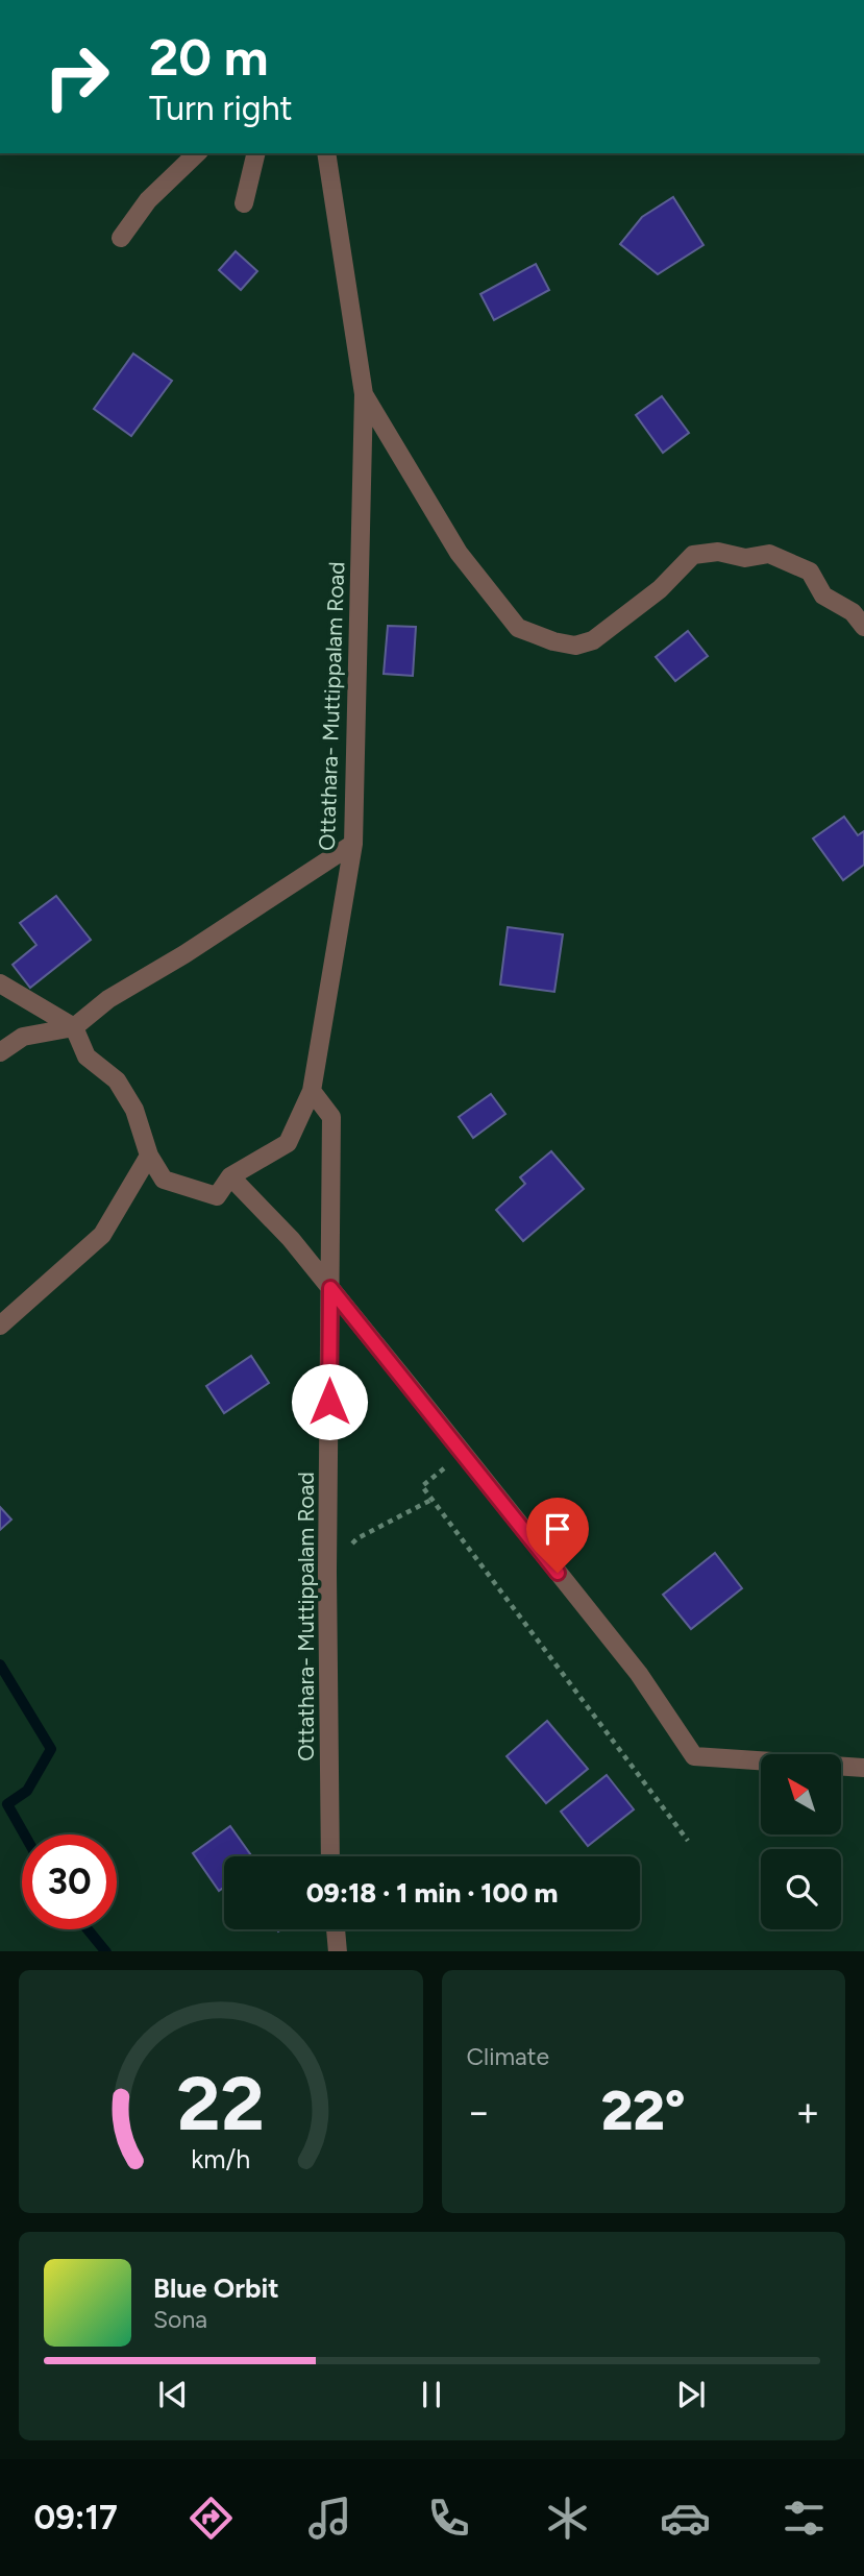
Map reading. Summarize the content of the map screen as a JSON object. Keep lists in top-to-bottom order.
{
  "streets": {
    "street": ["Ottathara- Muttippalam Road"]
  },
  "north": "top left",
  "page": {
    "turn": ["20 m", "Turn right"],
    "limit": "30",
    "trip": "09:18 · 1 min · 100 m",
    "tile": "Climate",
    "heat": ["−", "22°", "+"],
    "song": ["Blue Orbit", "Sona"],
    "tabs": "09:17",
    "gauge": ["22", "km/h"]
  }
}
